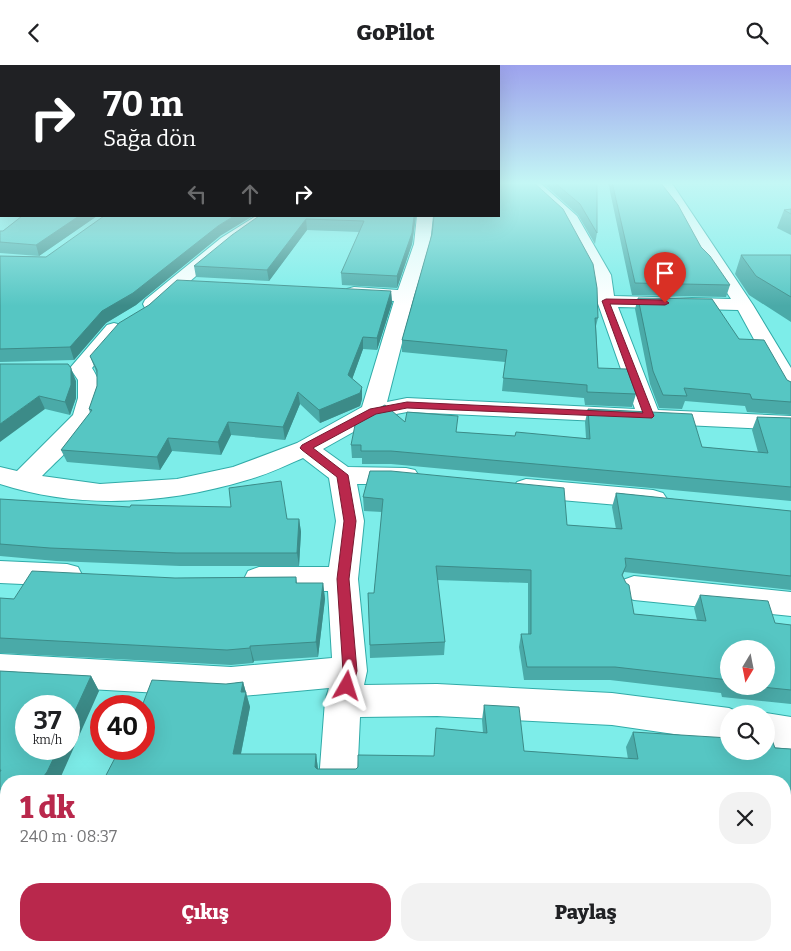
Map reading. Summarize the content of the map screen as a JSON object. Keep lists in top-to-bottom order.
{
  "north": "bottom",
  "page": {
    "header": "GoPilot",
    "turn": ["70 m", "Sağa dön"],
    "speed": "37 km/h",
    "limit": "40",
    "heading": ["1 dk", "240 m · 08:37"],
    "buttons": ["Çıkış", "Paylaş"]
  }
}
